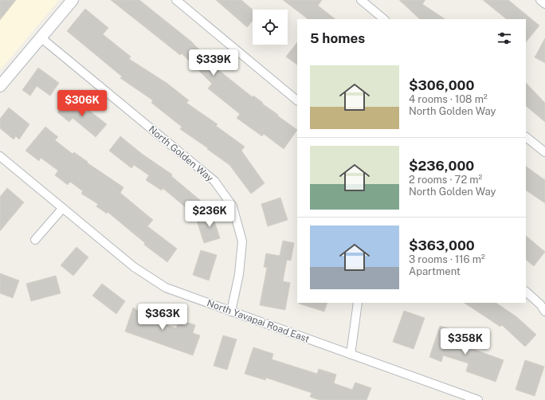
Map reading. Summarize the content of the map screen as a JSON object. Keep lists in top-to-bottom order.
{
  "streets": {
    "street": ["North Golden Way", "North Yavapai Road East"]
  },
  "crossings": [
    ["North Golden Way", "North Yavapai Road East"]
  ],
  "page": {
    "heading": "5 homes",
    "price": [
      "$339K",
      "$306K",
      "$236K",
      "$363K",
      "$358K"
    ],
    "list": [
      {
        "name": "$306,000",
        "note": "4 rooms · 108 m² · North Golden Way"
      },
      {
        "name": "$236,000",
        "note": "2 rooms · 72 m² · North Golden Way"
      },
      {
        "name": "$363,000",
        "note": "3 rooms · 116 m² · Apartment"
      }
    ]
  }
}
